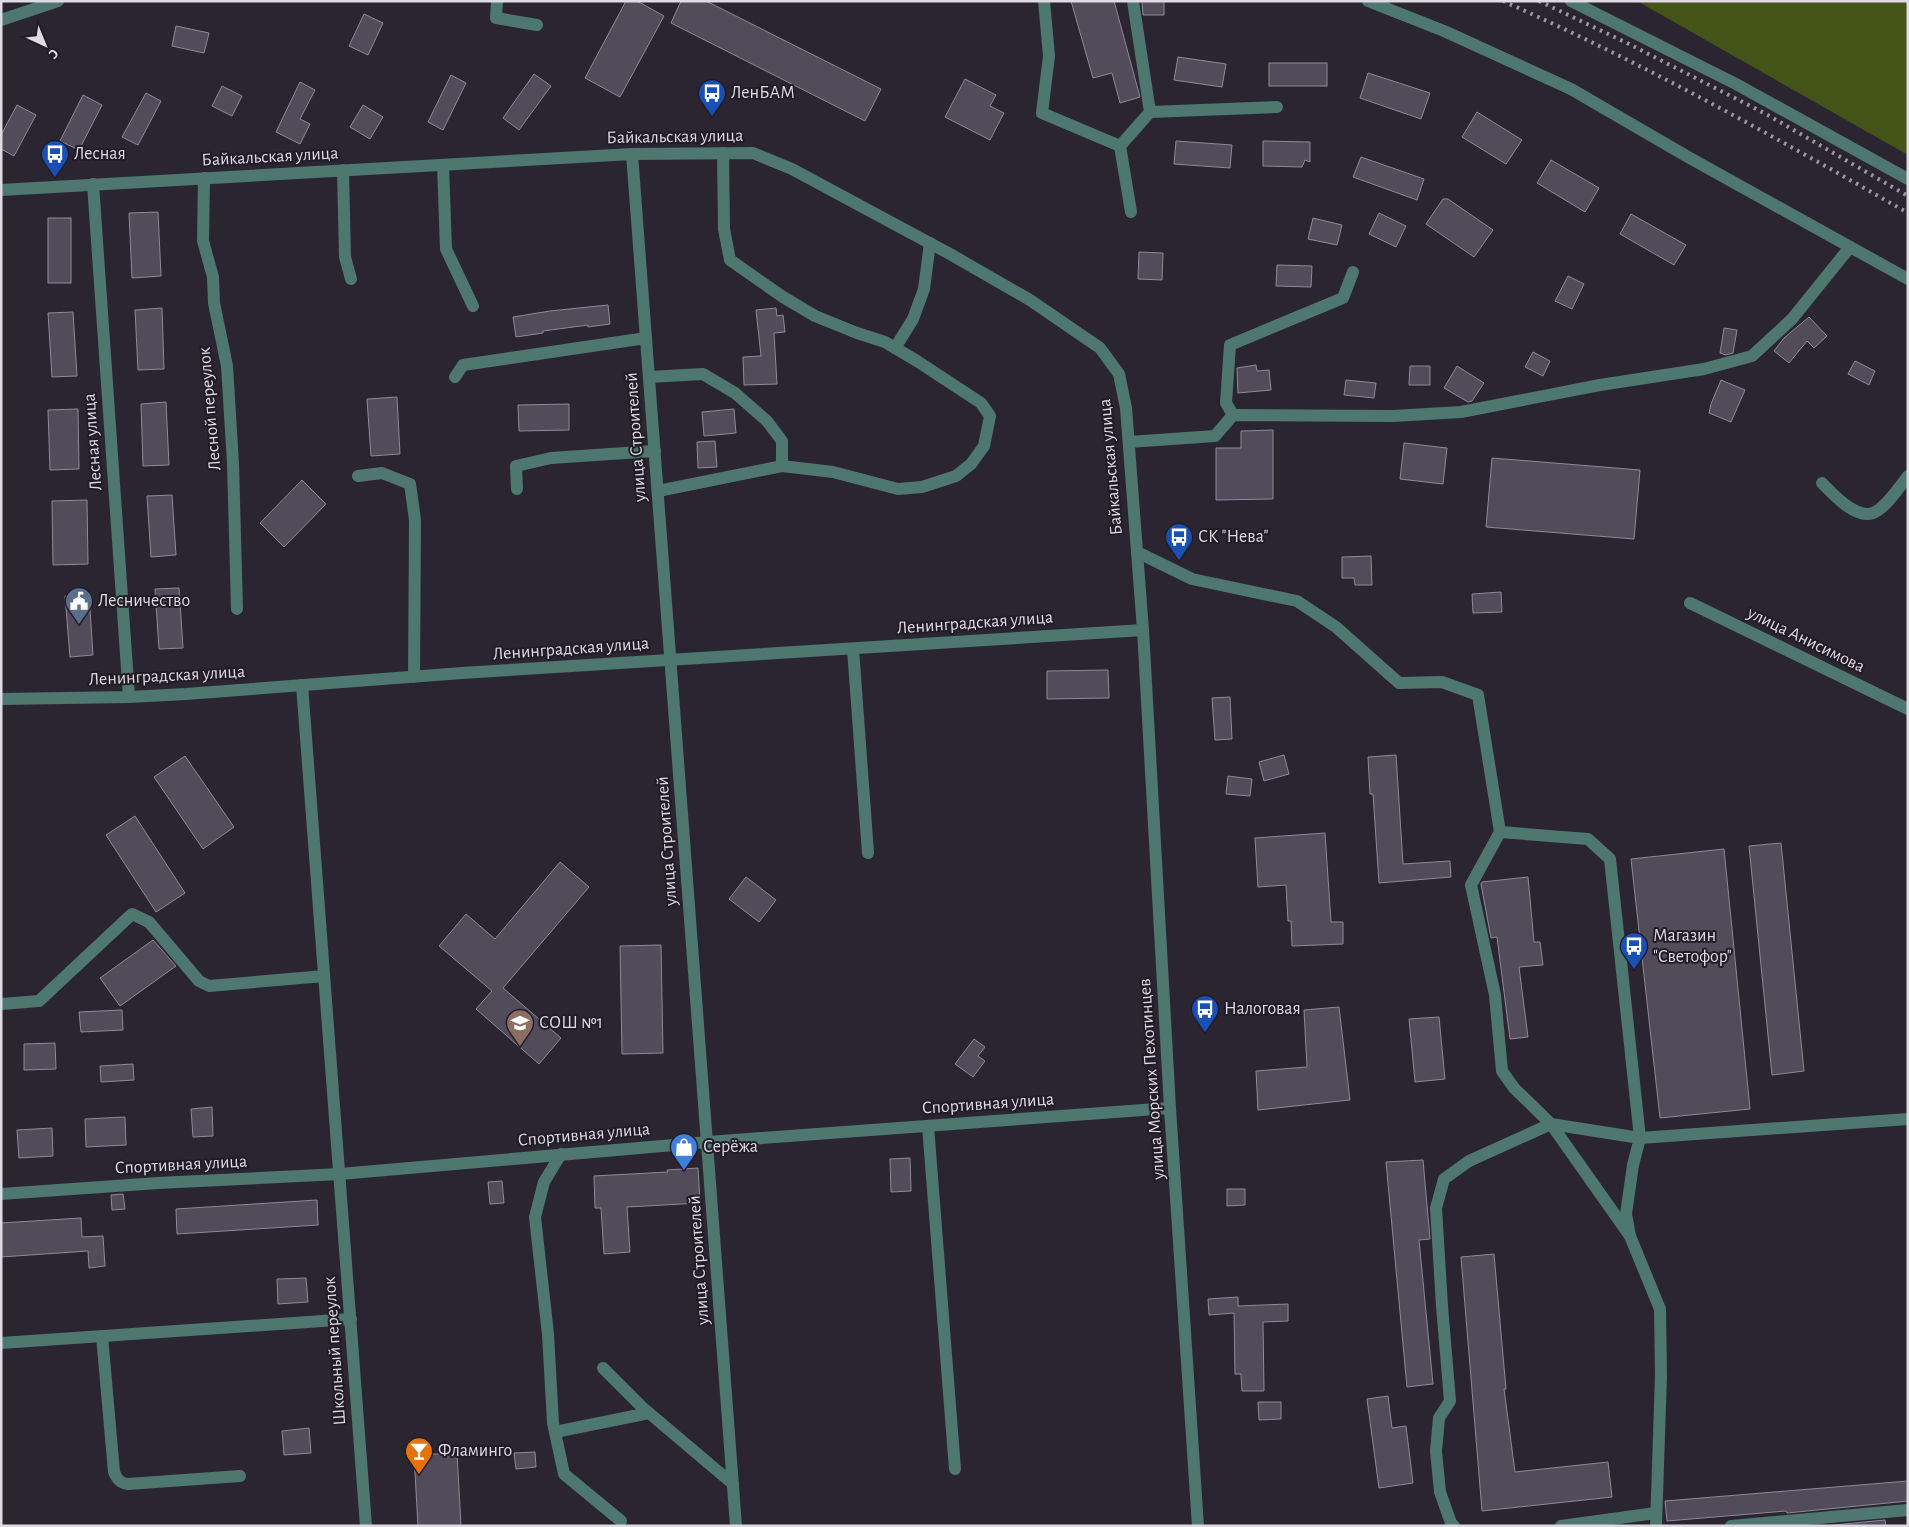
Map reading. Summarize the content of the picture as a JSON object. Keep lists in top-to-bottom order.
{
  "streets": {
    "street": [
      "Байкальская улица",
      "Лесной переулок",
      "улица Строителей",
      "Лесная улица",
      "Ленинградская улица",
      "улица Анисимова",
      "улица Морских Пехотинцев",
      "Спортивная улица",
      "Школьный переулок"
    ]
  },
  "crossings": [
    ["Байкальская улица", "Лесной переулок"],
    ["Байкальская улица", "улица Строителей"],
    ["Байкальская улица", "Лесная улица"],
    ["Байкальская улица", "Ленинградская улица"],
    ["Байкальская улица", "улица Морских Пехотинцев"],
    ["улица Строителей", "Ленинградская улица"],
    ["улица Строителей", "Спортивная улица"],
    ["Лесная улица", "Ленинградская улица"],
    ["Ленинградская улица", "улица Морских Пехотинцев"],
    ["Ленинградская улица", "Школьный переулок"],
    ["улица Морских Пехотинцев", "Спортивная улица"],
    ["Спортивная улица", "Школьный переулок"]
  ],
  "places": {
    "bus stop": [
      "ЛенБАМ",
      "Лесная",
      "СК \"Нева\"",
      "Магазин \"Светофор\"",
      "Налоговая"
    ],
    "public building": ["Лесничество"],
    "school or university": ["СОШ №1"],
    "shop": ["Серёжа"],
    "bar": ["Фламинго"]
  },
  "north": "bottom right"
}
